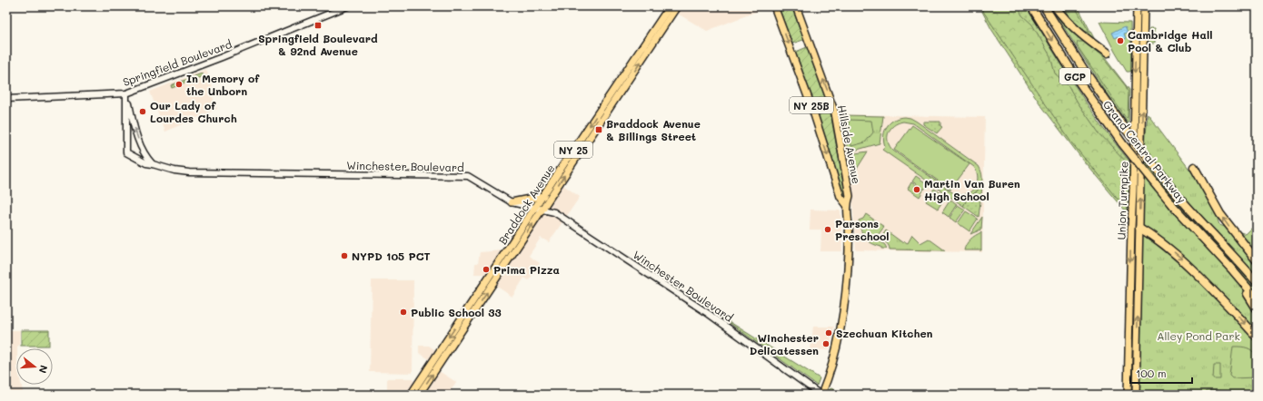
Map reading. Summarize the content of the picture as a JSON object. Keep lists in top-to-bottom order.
{
  "streets": {
    "highway": ["GCP", "Grand Central Parkway"],
    "main road": [
      "Springfield Boulevard",
      "NY 25B",
      "Hillside Avenue",
      "NY 25",
      "Winchester Boulevard",
      "Union Turnpike",
      "Braddock Avenue"
    ]
  },
  "crossings": [
    ["Springfield Boulevard", "Winchester Boulevard"],
    ["Hillside Avenue", "Winchester Boulevard"],
    ["Winchester Boulevard", "Braddock Avenue"]
  ],
  "parks": ["Alley Pond Park"],
  "places": {
    "transit": ["Springfield Boulevard & 92nd Avenue", "Braddock Avenue & Billings Street"],
    "other": [
      "Cambridge Hall Pool & Club",
      "In Memory of the Unborn",
      "Our Lady of Lourdes Church",
      "Martin Van Buren High School",
      "Parsons Preschool",
      "NYPD 105 PCT",
      "Prima Pizza",
      "Public School 33",
      "Szechuan Kitchen",
      "Winchester Delicatessen"
    ]
  },
  "scale_bar": "100 m",
  "north": "right"
}
